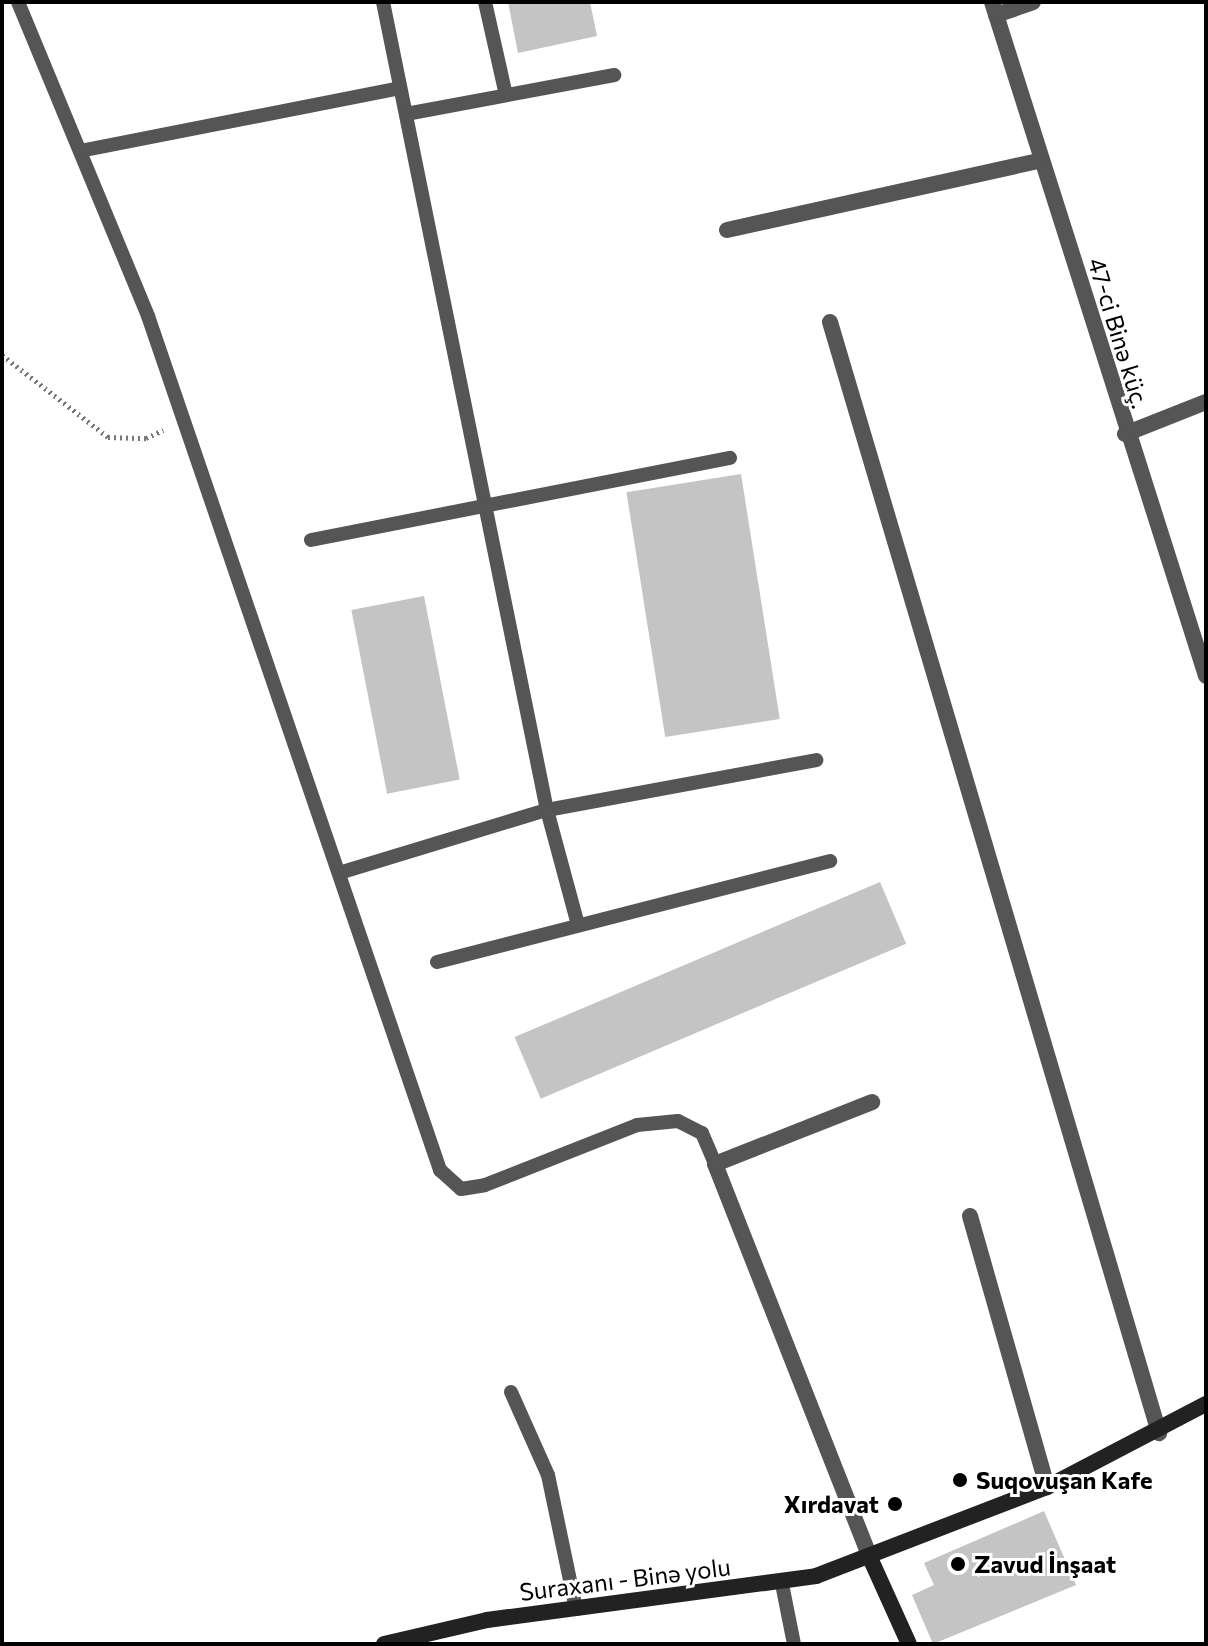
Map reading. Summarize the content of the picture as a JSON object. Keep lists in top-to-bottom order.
{
  "streets": {
    "street": ["47-ci Binə küç.", "Suraxanı - Binə yolu"]
  },
  "places": ["Suqovuşan Kafe", "Xırdavat", "Zavud İnşaat"]
}
